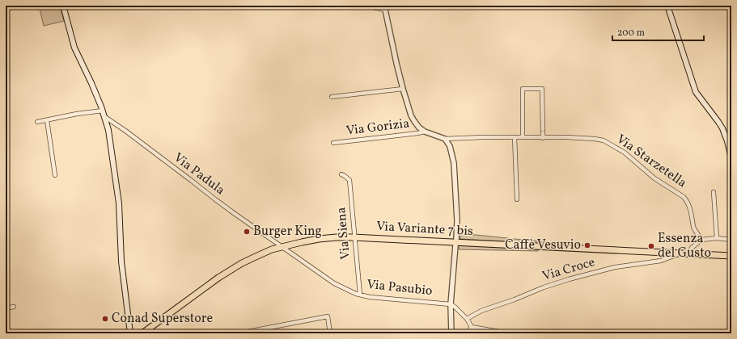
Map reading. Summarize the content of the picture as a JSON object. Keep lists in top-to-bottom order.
{
  "streets": {
    "main road": ["Via Variante 7 bis"],
    "street": [
      "Via Gorizia",
      "Via Starzetella",
      "Via Padula",
      "Via Siena",
      "Via Croce",
      "Via Pasubio"
    ]
  },
  "crossings": [
    ["Via Padula", "Via Variante 7 bis"],
    ["Via Padula", "Via Pasubio"],
    ["Via Variante 7 bis", "Via Siena"],
    ["Via Variante 7 bis", "Via Croce"],
    ["Via Variante 7 bis", "Via Pasubio"],
    ["Via Siena", "Via Pasubio"]
  ],
  "places": [
    "Burger King",
    "Caffè Vesuvio",
    "Essenza del Gusto",
    "Conad Superstore"
  ],
  "scale_bar": "200 m"
}
